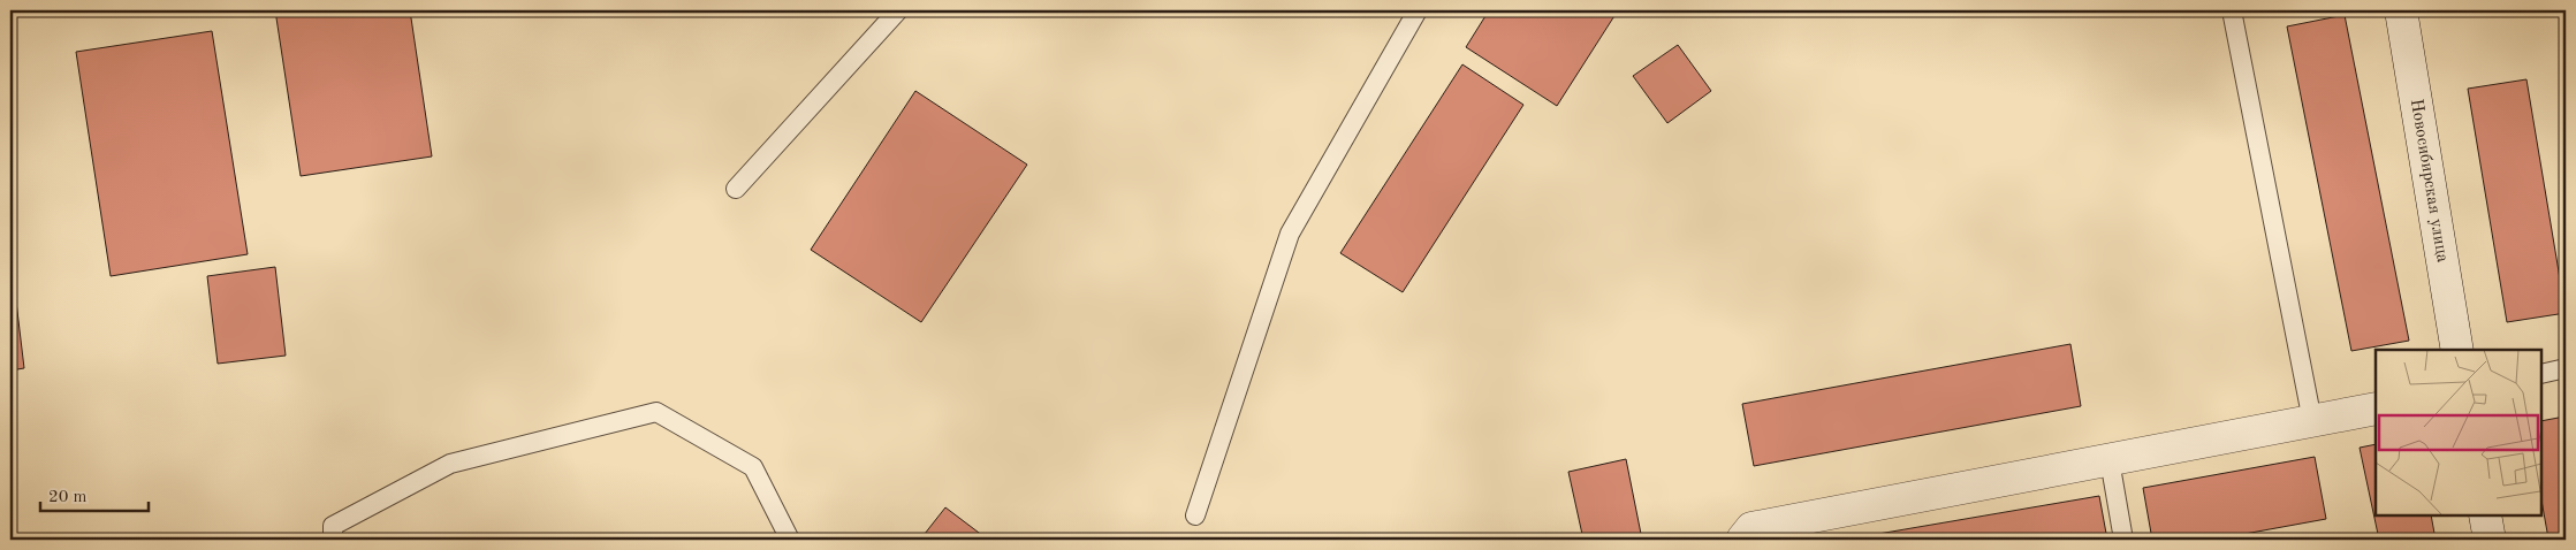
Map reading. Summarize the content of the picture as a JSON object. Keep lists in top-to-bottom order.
{
  "streets": {
    "street": ["Новосибирская улица"]
  },
  "scale_bar": "20 m"
}
